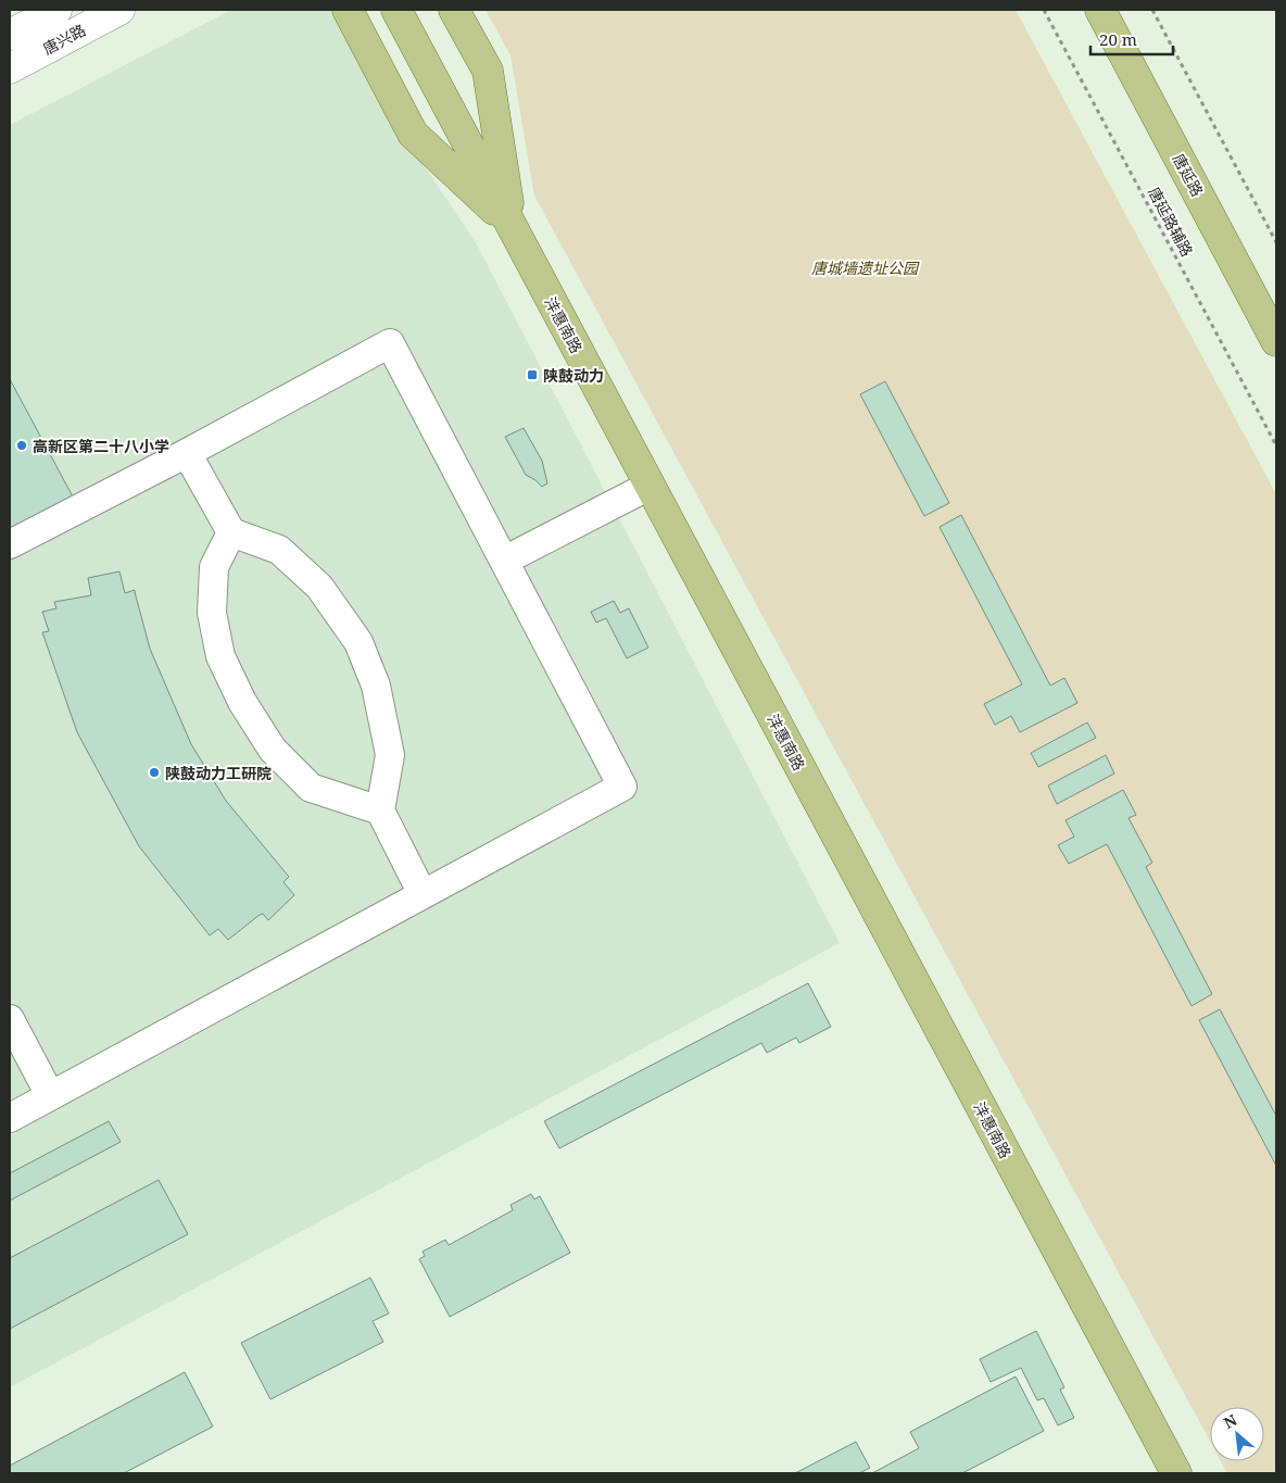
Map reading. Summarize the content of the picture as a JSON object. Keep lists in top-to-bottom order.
{
  "streets": {
    "main road": ["唐延路", "沣惠南路"],
    "street": ["唐兴路"],
    "path": ["唐延路辅路"]
  },
  "parks": ["唐城墙遗址公园"],
  "places": {
    "transit": ["陕鼓动力"],
    "other": ["高新区第二十八小学", "陕鼓动力工研院"]
  },
  "scale_bar": "20 m",
  "north": "top left"
}
